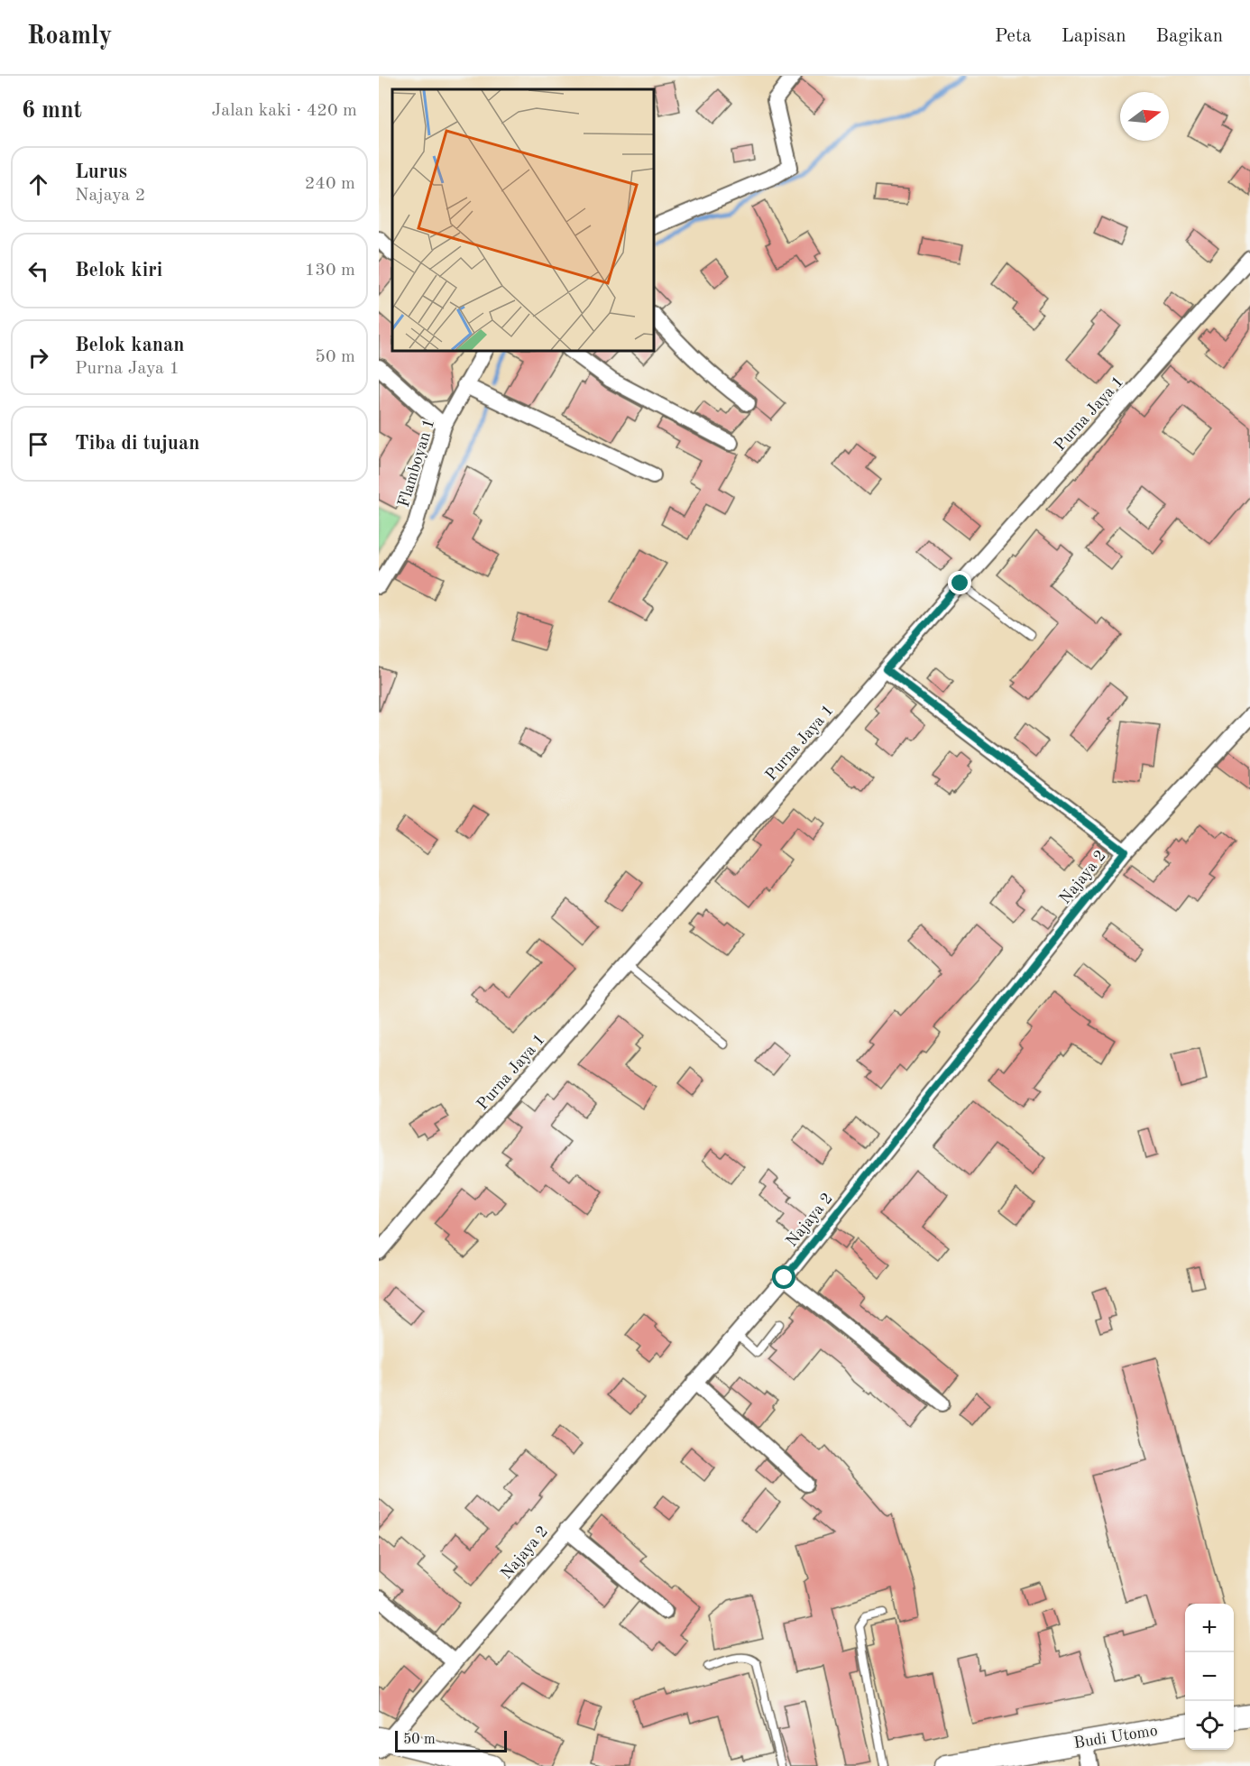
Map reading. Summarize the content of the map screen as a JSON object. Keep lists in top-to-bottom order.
{
  "streets": {
    "street": [
      "Purna Jaya 1",
      "Flamboyan 1",
      "Najaya 2",
      "Budi Utomo"
    ]
  },
  "scale_bar": "50 m",
  "north": "right",
  "page": {
    "header": "Roamly",
    "nav": ["Peta", "Lapisan", "Bagikan"],
    "heading": ["6 mnt", "Jalan kaki · 420 m"],
    "list": [
      ["Lurus", "Najaya 2", "240 m"],
      ["Belok kiri", "130 m"],
      ["Belok kanan", "Purna Jaya 1", "50 m"],
      "Tiba di tujuan"
    ],
    "map_buttons": ["+", "−"],
    "scale": "50 m"
  }
}
